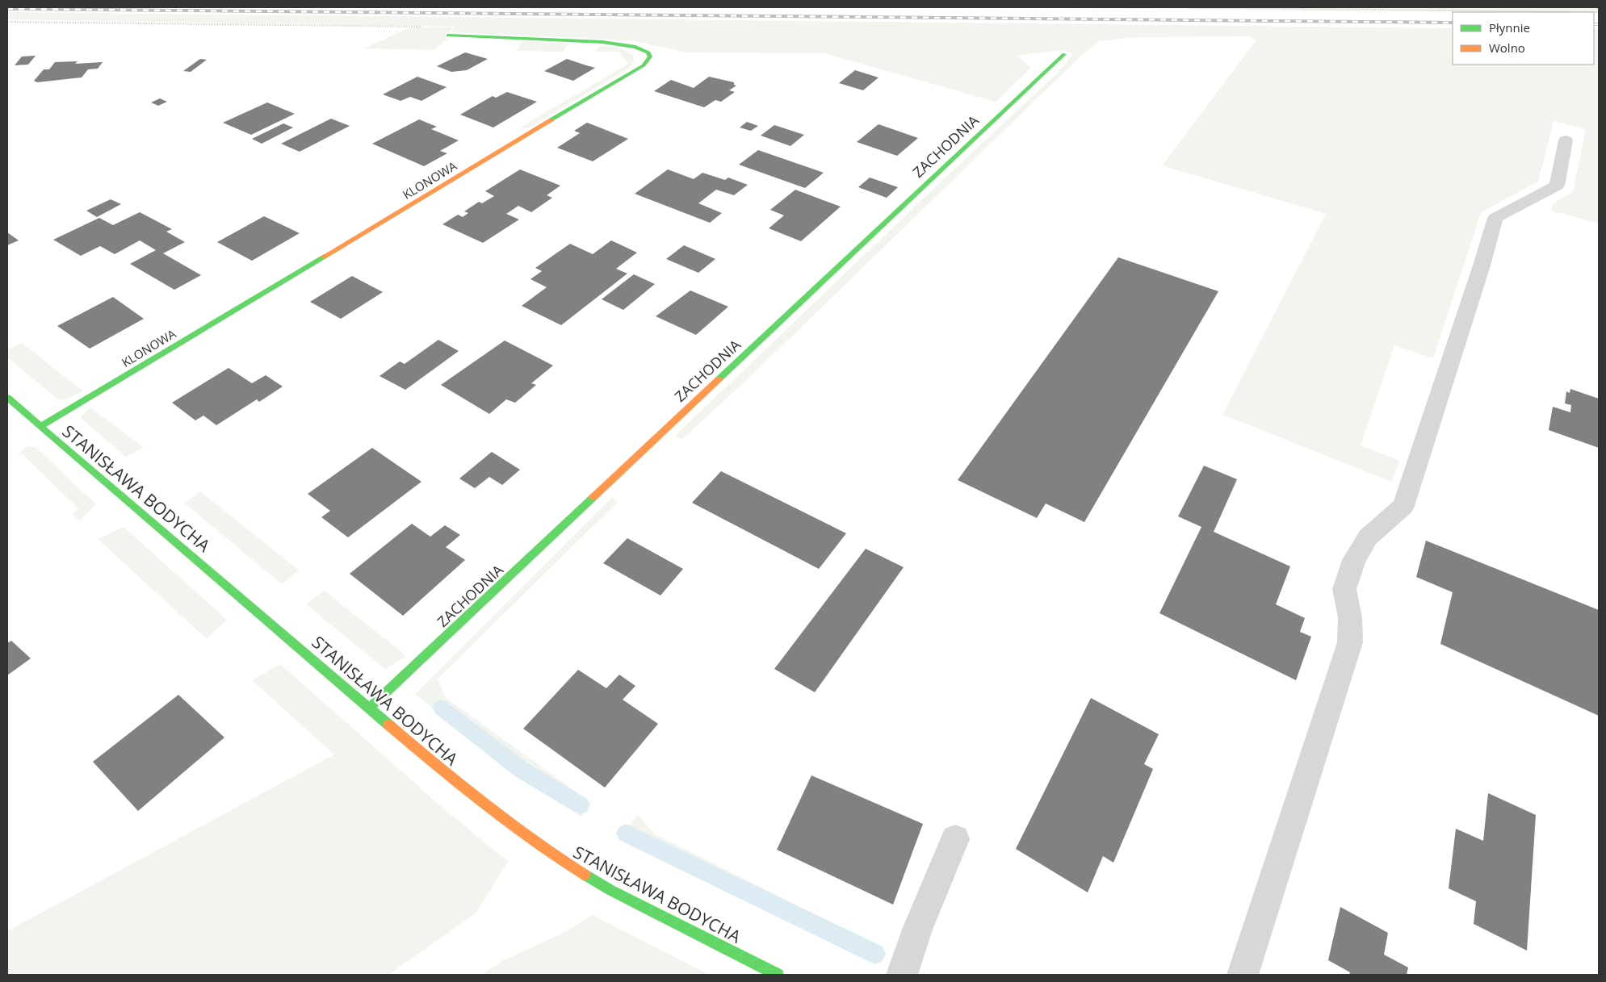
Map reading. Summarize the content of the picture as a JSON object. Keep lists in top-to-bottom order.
{
  "streets": {
    "street": ["ZACHODNIA", "KLONOWA", "STANISŁAWA BODYCHA"]
  },
  "crossings": [
    ["ZACHODNIA", "STANISŁAWA BODYCHA"],
    ["KLONOWA", "STANISŁAWA BODYCHA"]
  ],
  "legend": ["Płynnie", "Wolno"]
}
